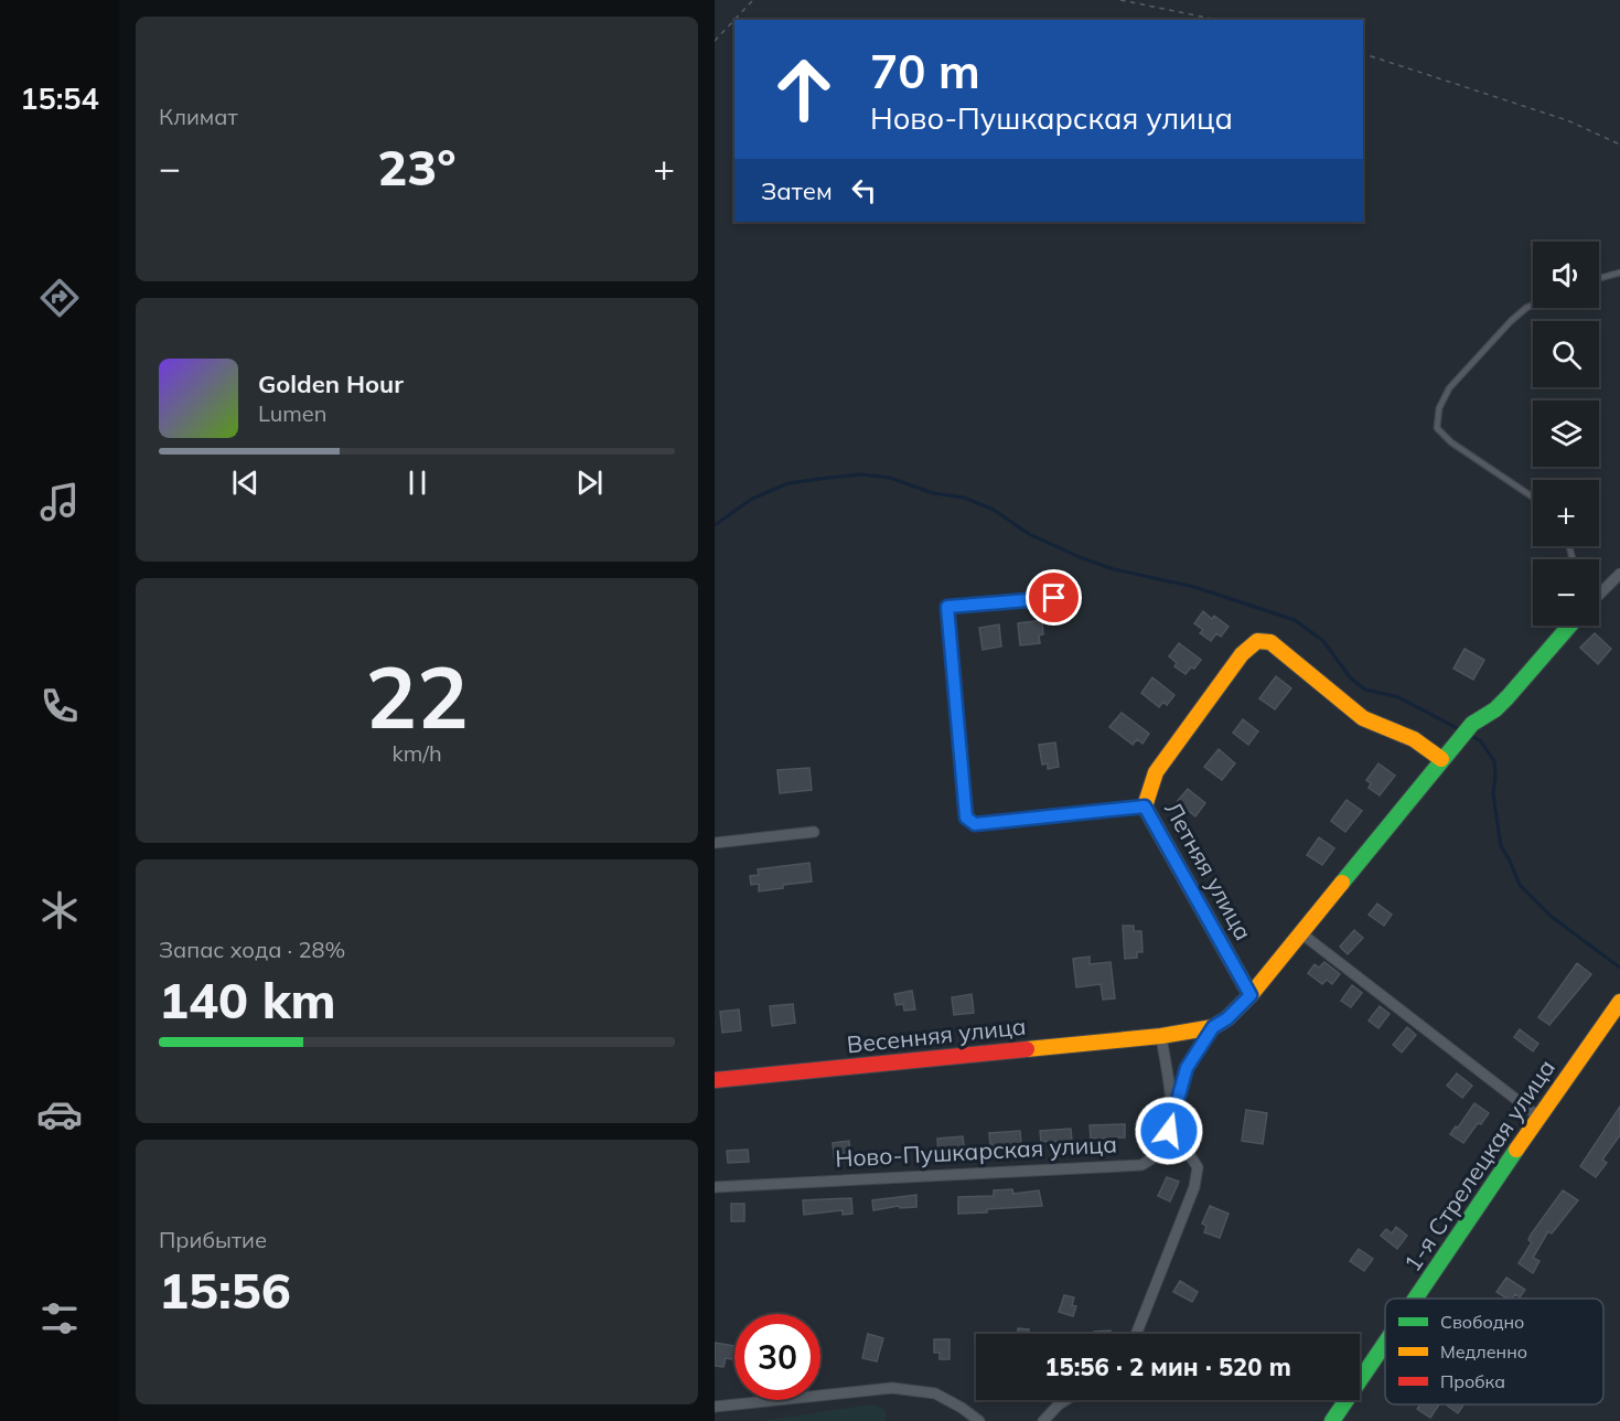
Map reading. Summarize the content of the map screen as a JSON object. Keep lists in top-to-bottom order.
{
  "streets": {
    "street": [
      "Летняя улица",
      "Весенняя улица",
      "Ново-Пушкарская улица",
      "1-я Стрелецкая улица"
    ]
  },
  "legend": ["Свободно", "Медленно", "Пробка"],
  "page": {
    "tabs": "15:54",
    "tile": [
      "Климат",
      ["22", "km/h"],
      ["Запас хода · 28%", "140 km"],
      ["Прибытие", "15:56"]
    ],
    "turn": ["70 m", "Ново-Пушкарская улица"],
    "heat": ["−", "23°", "+"],
    "then": "Затем",
    "map_buttons": ["+", "−"],
    "song": ["Golden Hour", "Lumen"],
    "limit": "30",
    "trip": "15:56 · 2 мин · 520 m"
  }
}
